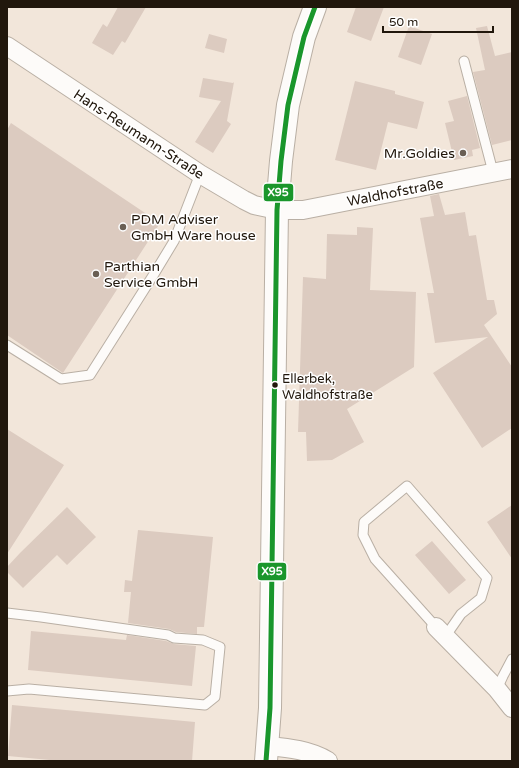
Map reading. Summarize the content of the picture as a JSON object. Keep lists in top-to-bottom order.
{
  "streets": {
    "street": ["Hans-Reumann-Straße", "Waldhofstraße"]
  },
  "crossings": [
    ["Hans-Reumann-Straße", "Waldhofstraße"]
  ],
  "places": [
    "Mr.Goldies",
    "PDM Adviser GmbH Ware house",
    "Parthian Service GmbH",
    "Ellerbek, Waldhofstraße"
  ],
  "lines": ["transit line X95"],
  "scale_bar": "50 m"
}
